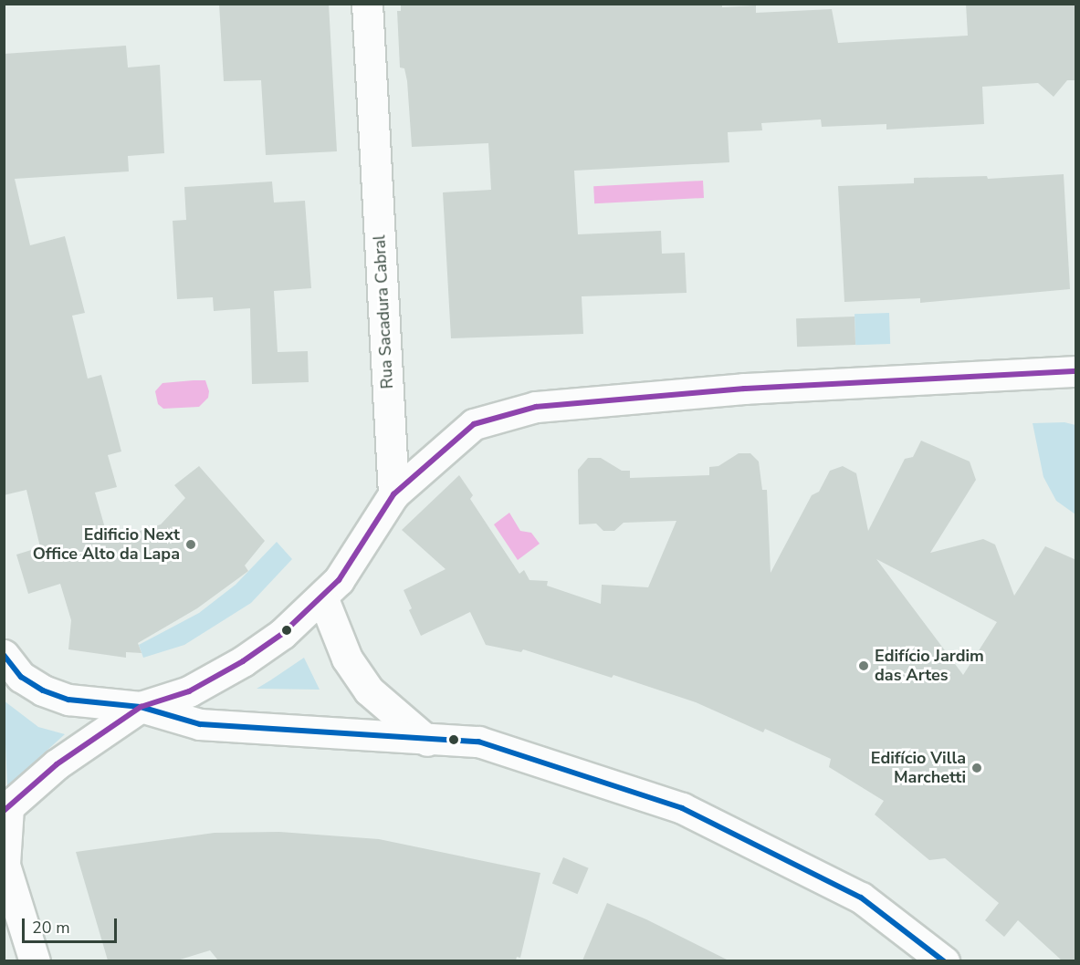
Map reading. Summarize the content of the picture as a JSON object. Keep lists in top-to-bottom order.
{
  "streets": {
    "street": ["Rua Sacadura Cabral"]
  },
  "places": ["Edificio Next Office Alto da Lapa", "Edifício Jardim das Artes", "Edifício Villa Marchetti"],
  "scale_bar": "20 m"
}
